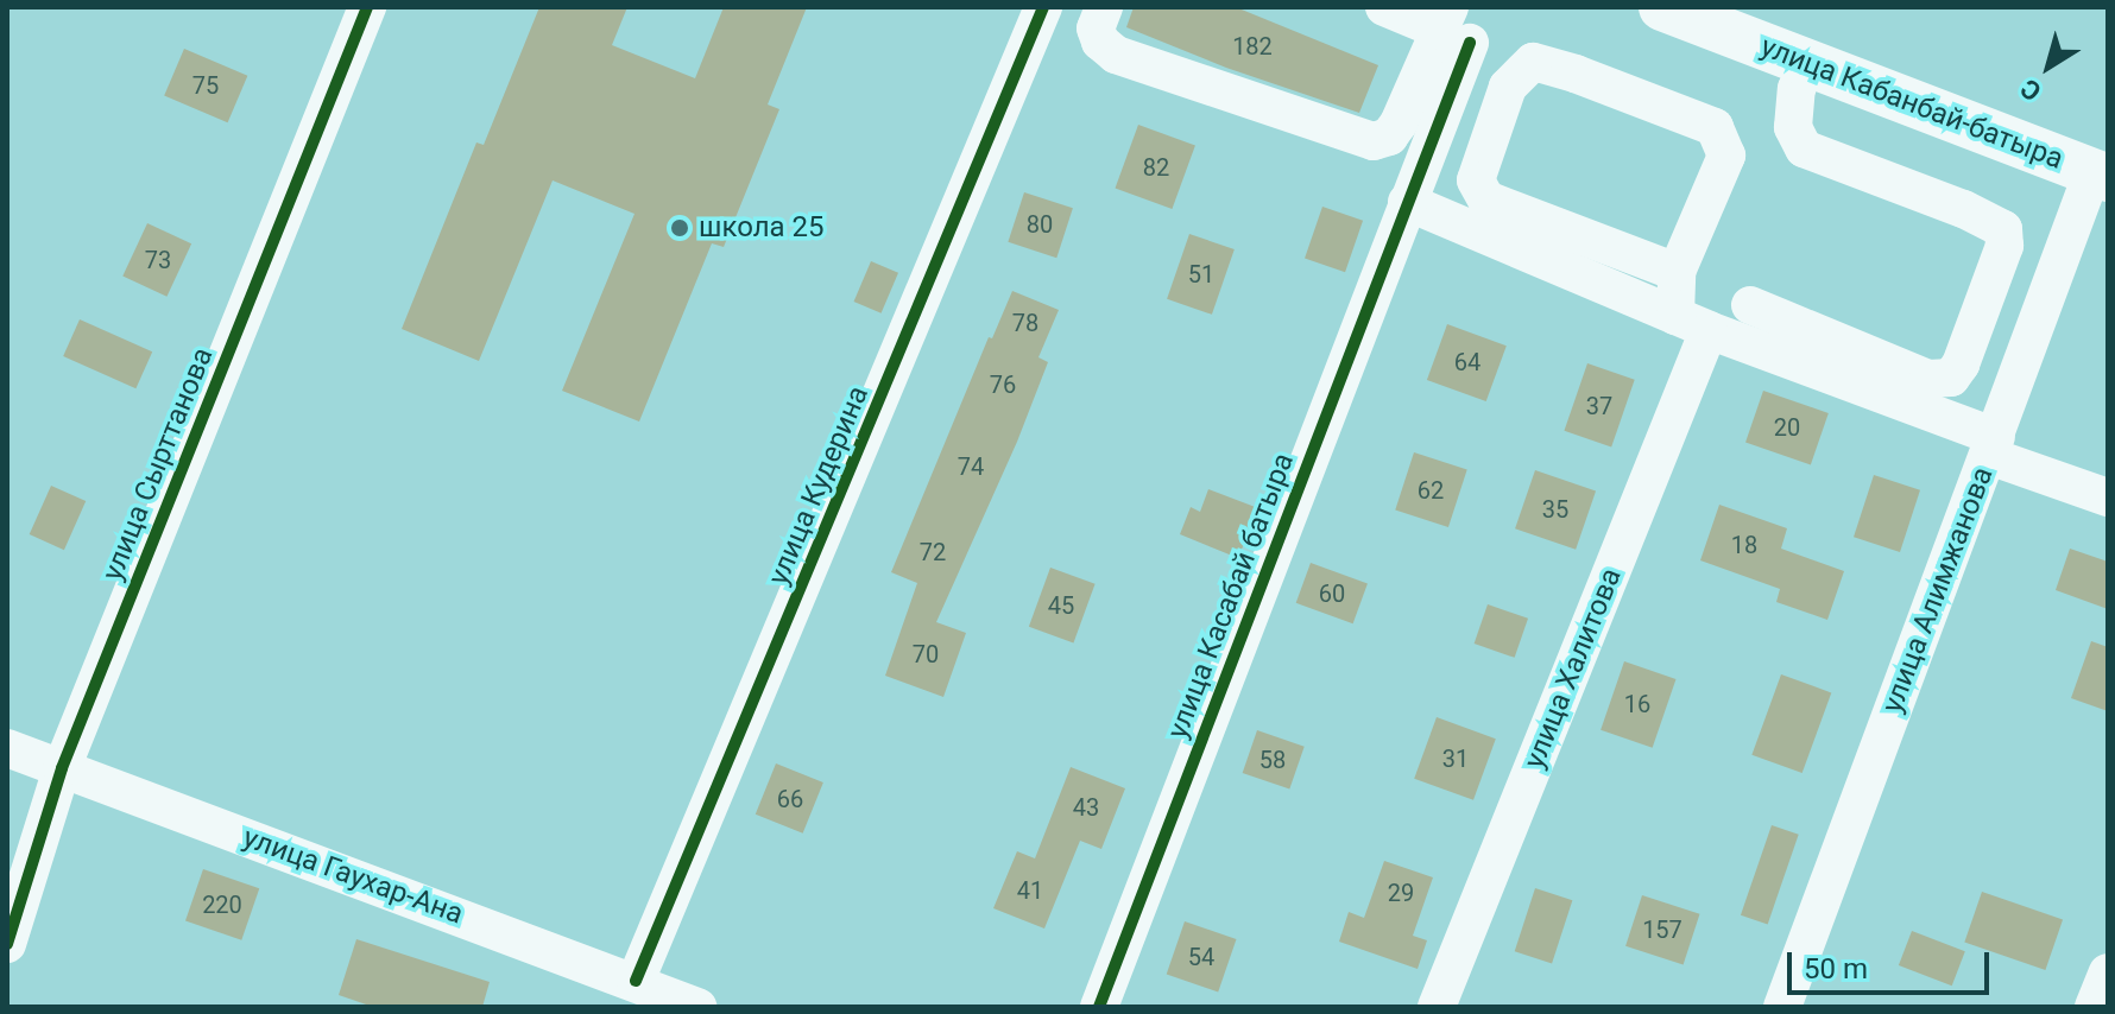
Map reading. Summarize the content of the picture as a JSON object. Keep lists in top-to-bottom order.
{
  "streets": {
    "main road": ["улица Кабанбай-батыра"],
    "street": [
      "улица Сырттанова",
      "улица Кудерина",
      "улица Алимжанова",
      "улица Касабай батыра",
      "улица Халитова",
      "улица Гаухар-Ана"
    ]
  },
  "crossings": [
    ["улица Кабанбай-батыра", "улица Алимжанова"],
    ["улица Сырттанова", "улица Гаухар-Ана"],
    ["улица Кудерина", "улица Гаухар-Ана"]
  ],
  "places": ["школа 25"],
  "house_numbers": [
    "182",
    "75",
    "82",
    "80",
    "73",
    "51",
    "78",
    "64",
    "76",
    "37",
    "20",
    "74",
    "62",
    "35",
    "18",
    "72",
    "60",
    "45",
    "70",
    "16",
    "31",
    "58",
    "66",
    "43",
    "41",
    "29",
    "220",
    "157",
    "54"
  ],
  "scale_bar": "50 m",
  "north": "bottom left"
}
